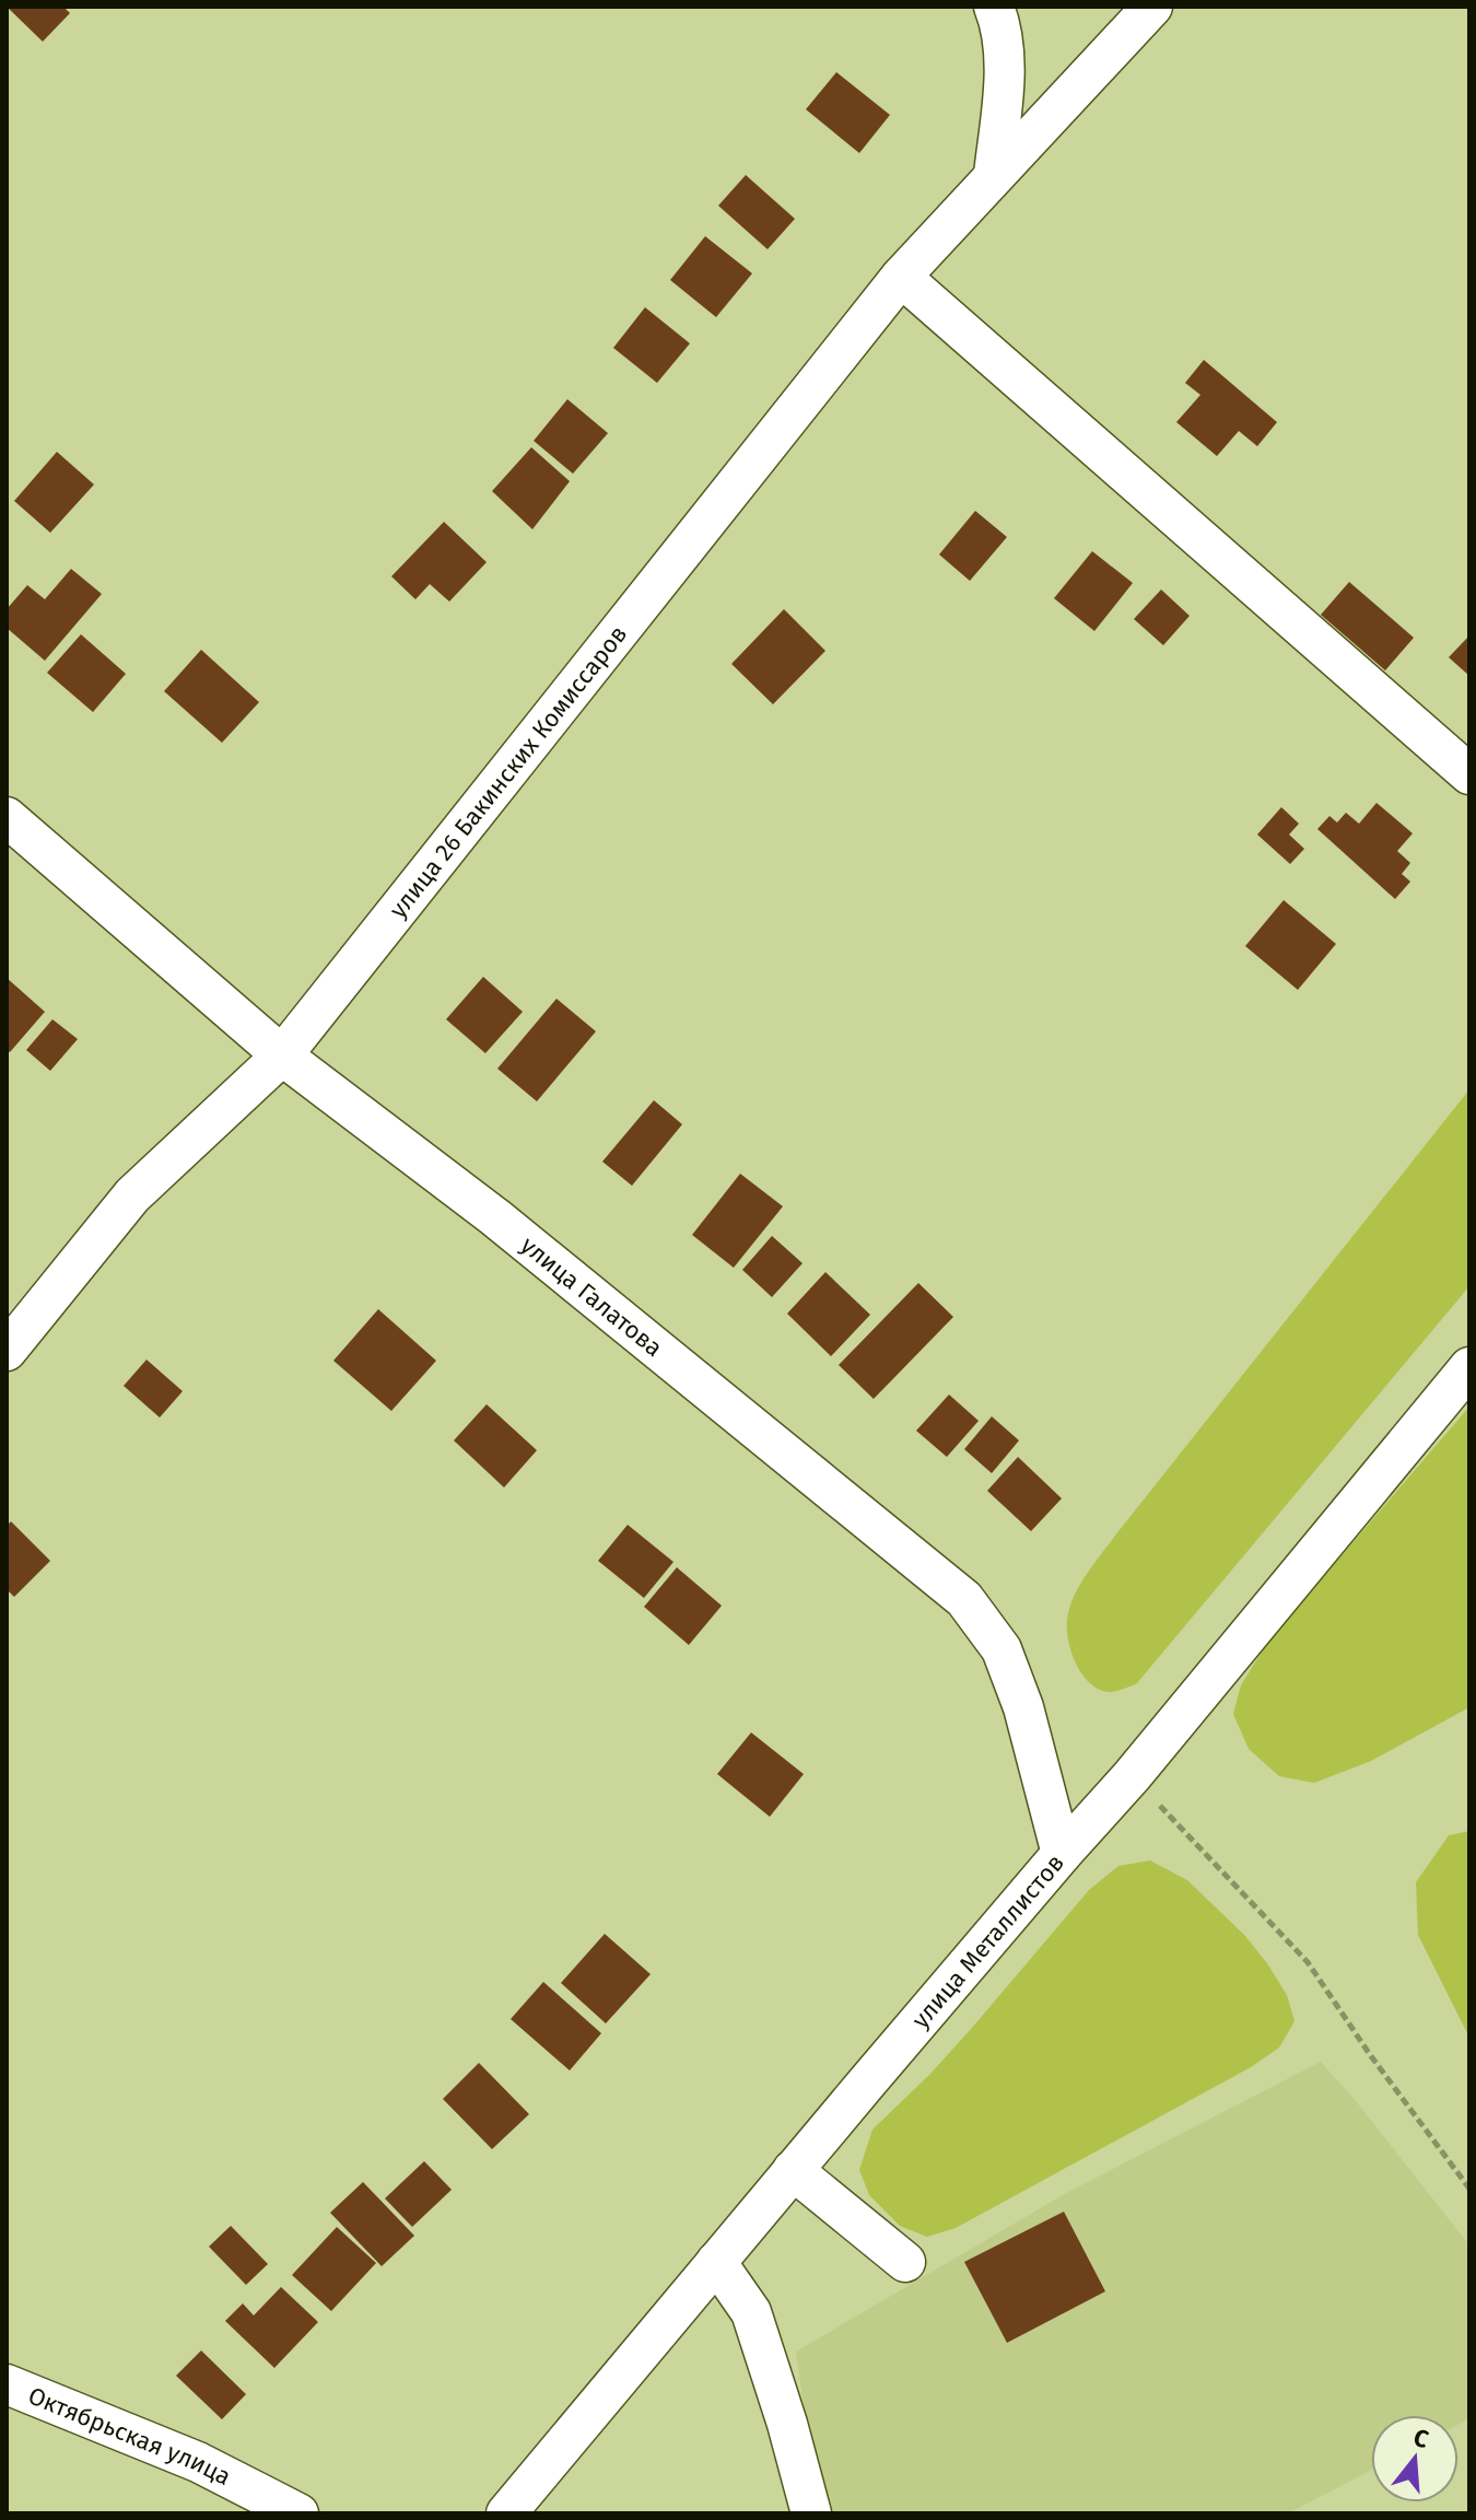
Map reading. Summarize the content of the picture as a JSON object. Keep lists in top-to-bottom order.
{
  "streets": {
    "street": [
      "улица 26 Бакинских Комиссаров",
      "улица Галатова",
      "улица Металлистов",
      "Октябрьская улица"
    ]
  },
  "crossings": [
    ["улица 26 Бакинских Комиссаров", "улица Галатова"],
    ["улица Галатова", "улица Металлистов"]
  ],
  "north": "top"
}
